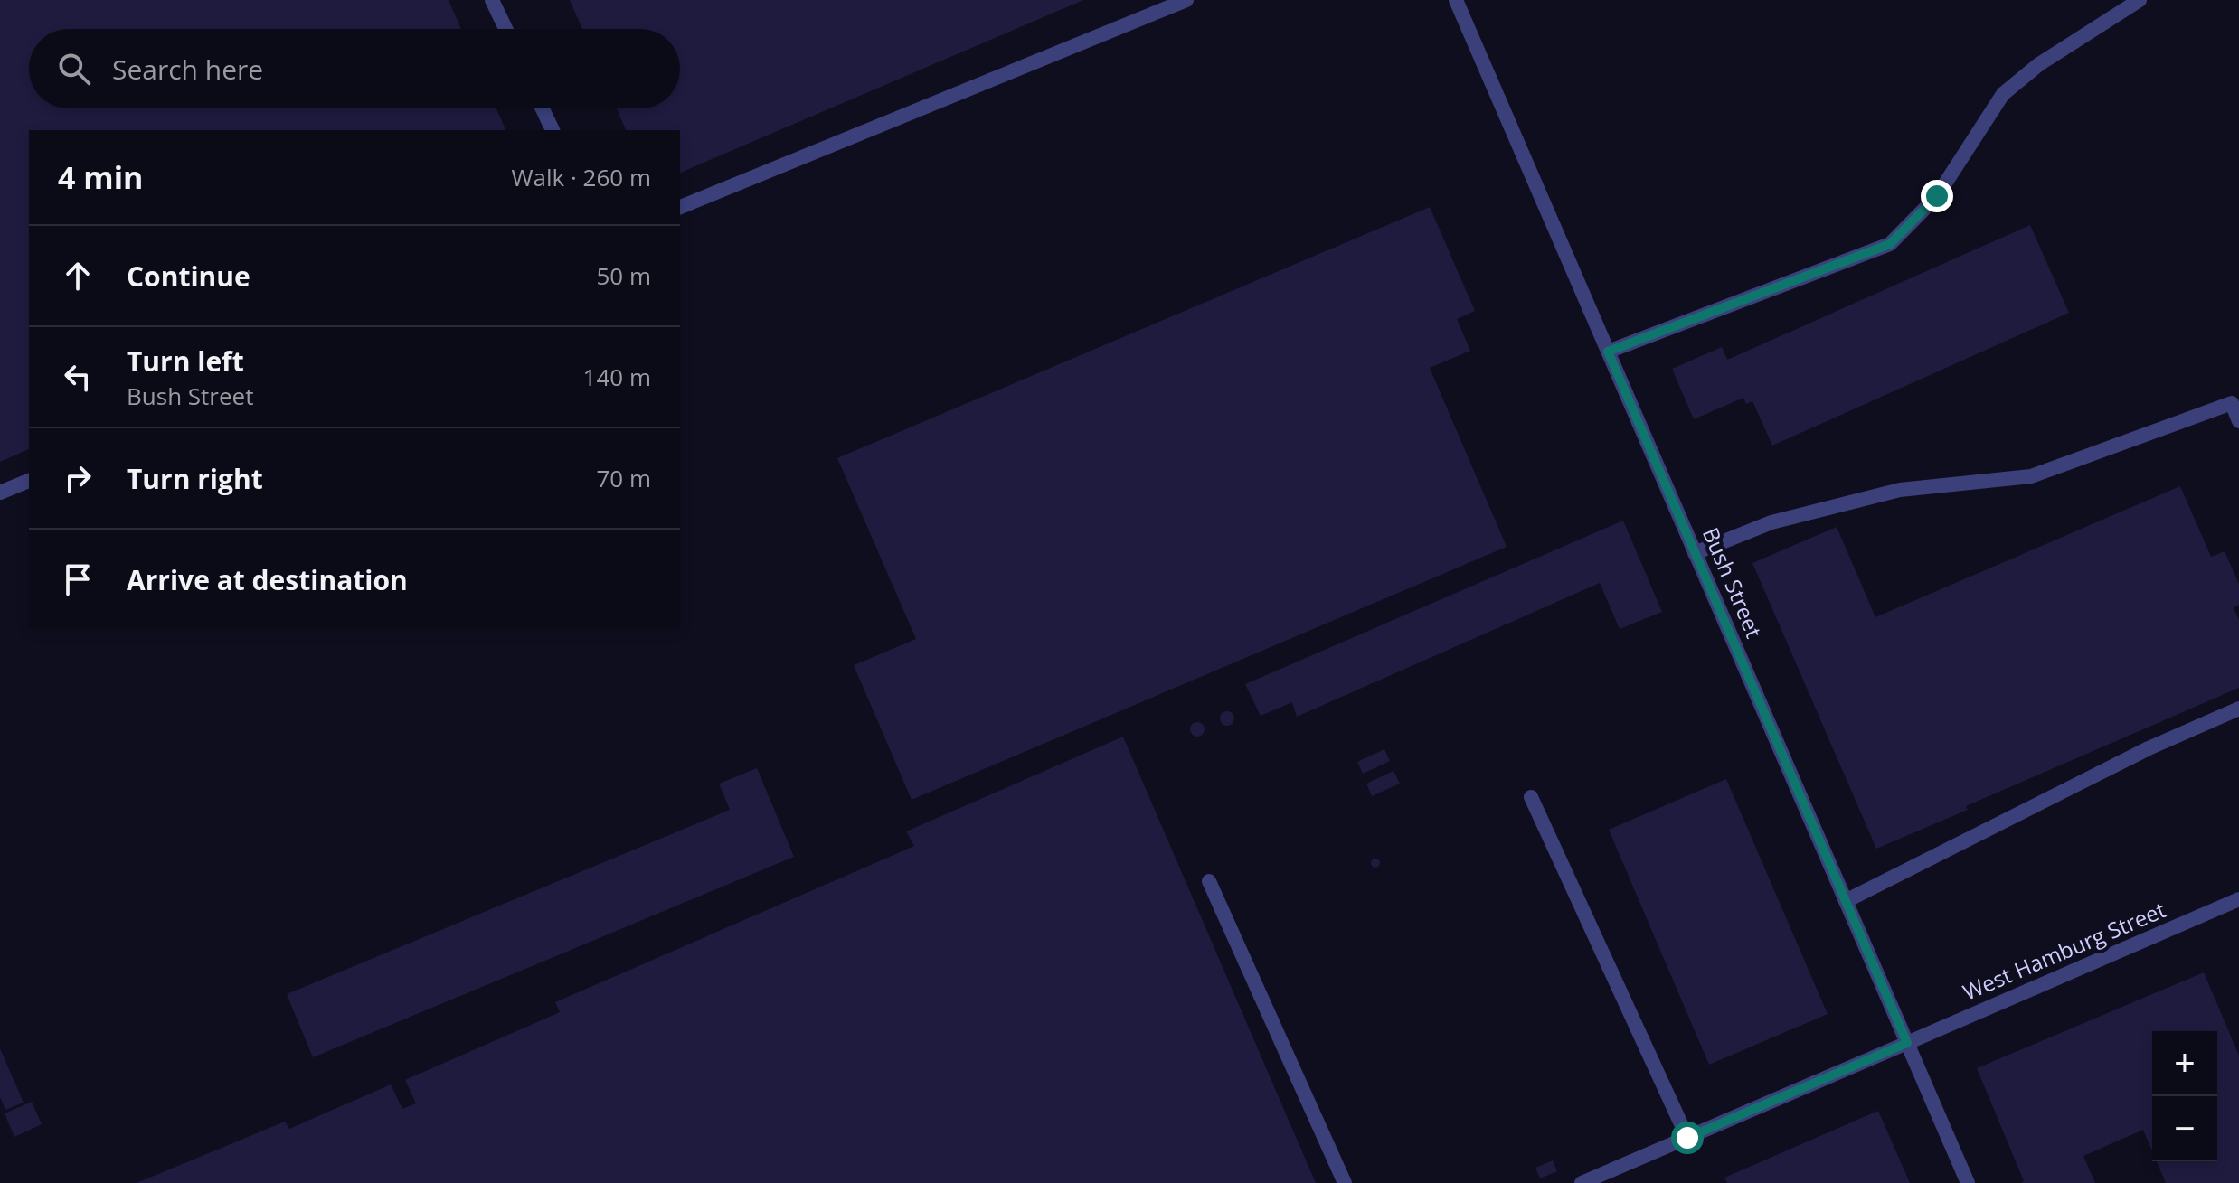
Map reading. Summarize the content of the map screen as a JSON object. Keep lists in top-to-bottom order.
{
  "streets": {
    "street": ["Bush Street", "West Hamburg Street"]
  },
  "crossings": [
    ["Bush Street", "West Hamburg Street"]
  ],
  "page": {
    "search": "Search here",
    "heading": ["4 min", "Walk · 260 m"],
    "list": [
      ["Continue", "50 m"],
      ["Turn left", "Bush Street", "140 m"],
      ["Turn right", "70 m"],
      "Arrive at destination"
    ],
    "map_buttons": ["+", "−"]
  }
}
